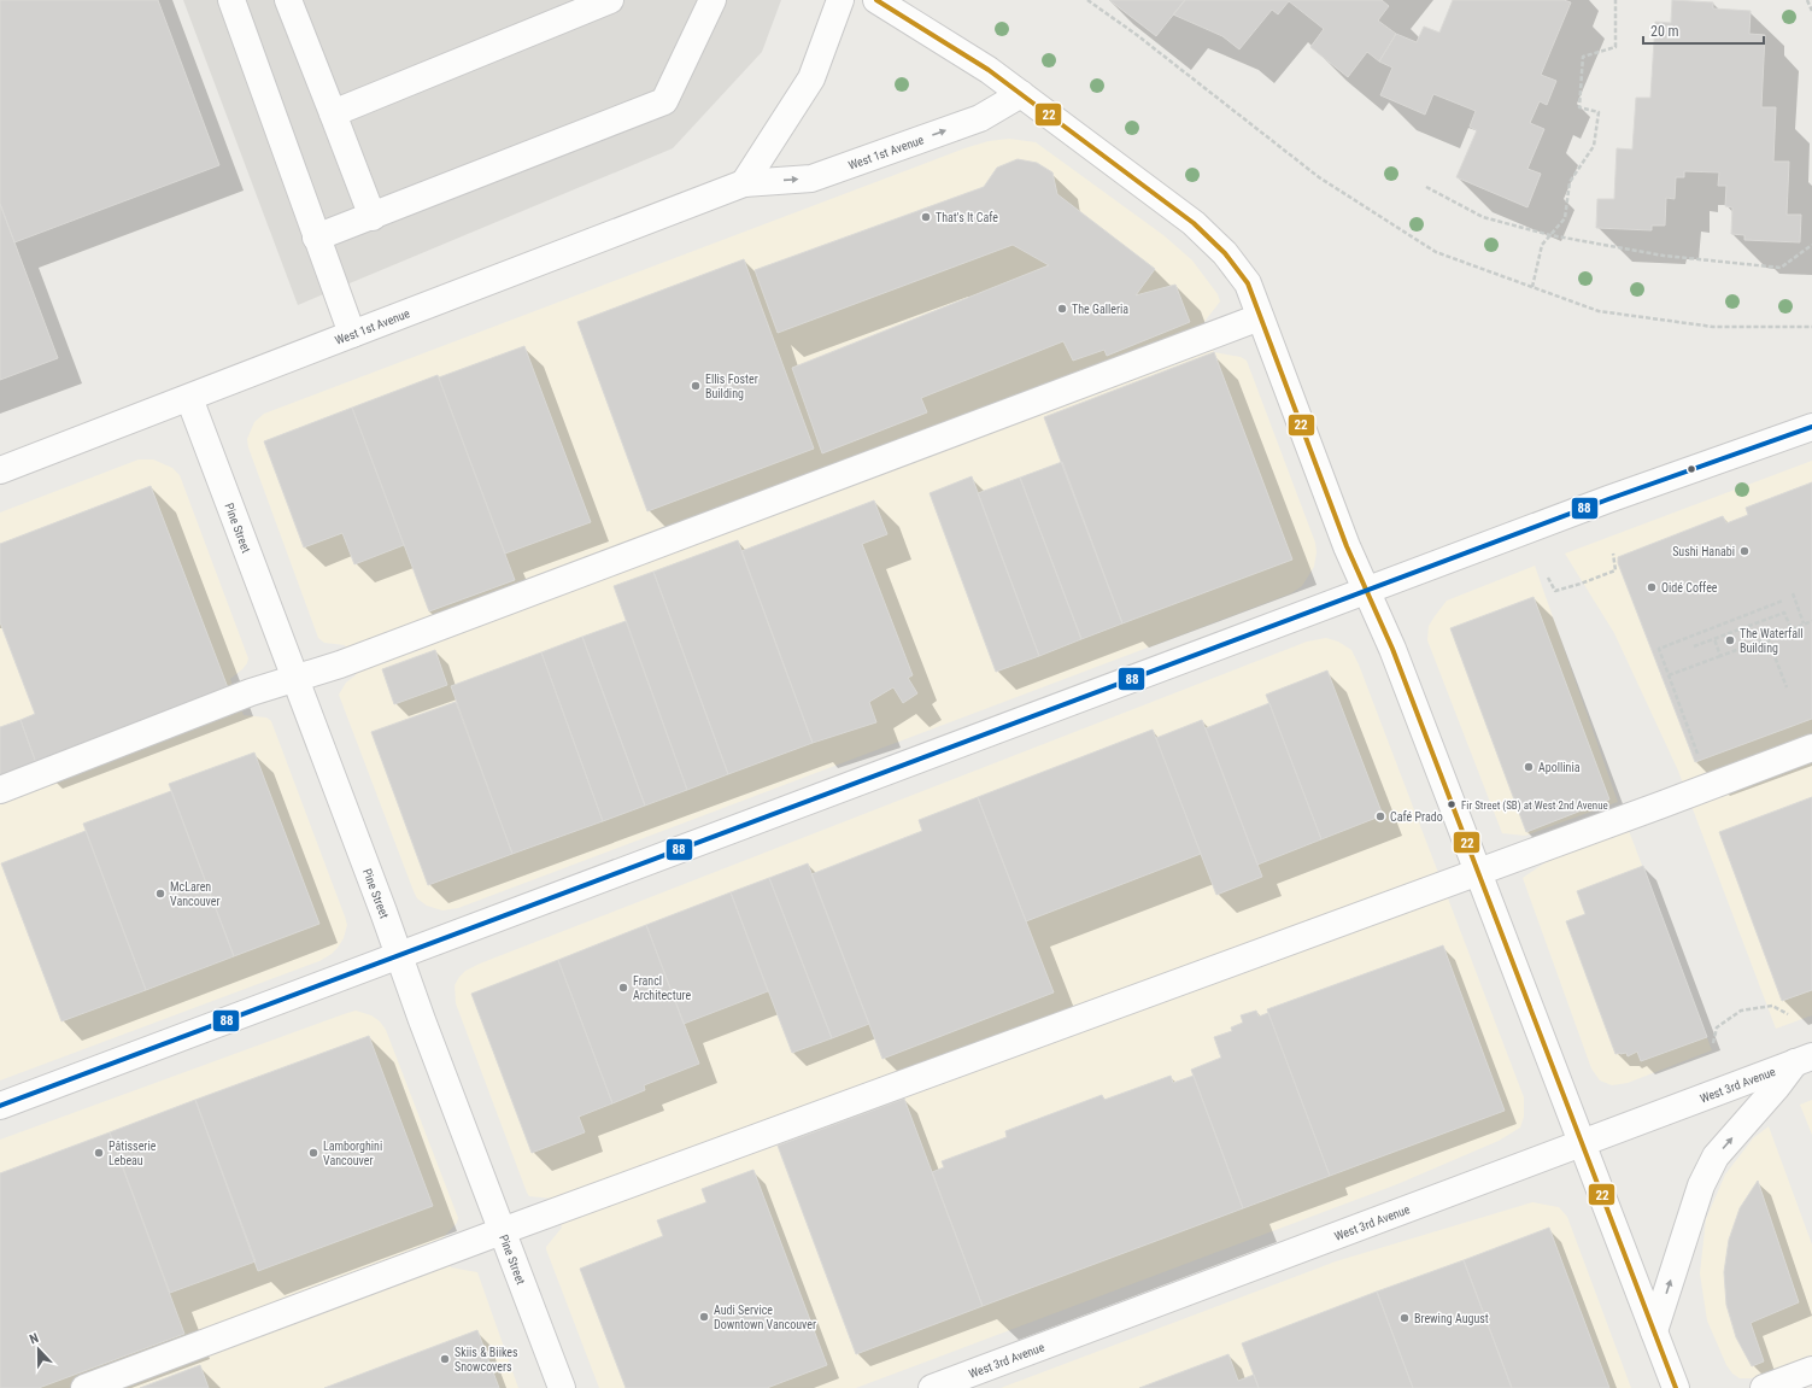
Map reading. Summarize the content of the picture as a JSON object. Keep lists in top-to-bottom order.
{
  "streets": {
    "street": ["West 1st Avenue", "Pine Street", "West 3rd Avenue"]
  },
  "crossings": [
    ["West 1st Avenue", "Pine Street"]
  ],
  "places": [
    "That's It Cafe",
    "The Galleria",
    "Ellis Foster Building",
    "Sushi Hanabi",
    "Oidé Coffee",
    "The Waterfall Building",
    "Apollinia",
    "Fir Street (SB) at West 2nd Avenue",
    "Café Prado",
    "McLaren Vancouver",
    "Francl Architecture",
    "Pâtisserie Lebeau",
    "Lamborghini Vancouver",
    "Audi Service Downtown Vancouver",
    "Brewing August",
    "Skiis & Biikes Snowcovers"
  ],
  "lines": ["transit line 22", "transit line 88"],
  "scale_bar": "20 m",
  "north": "top"
}
